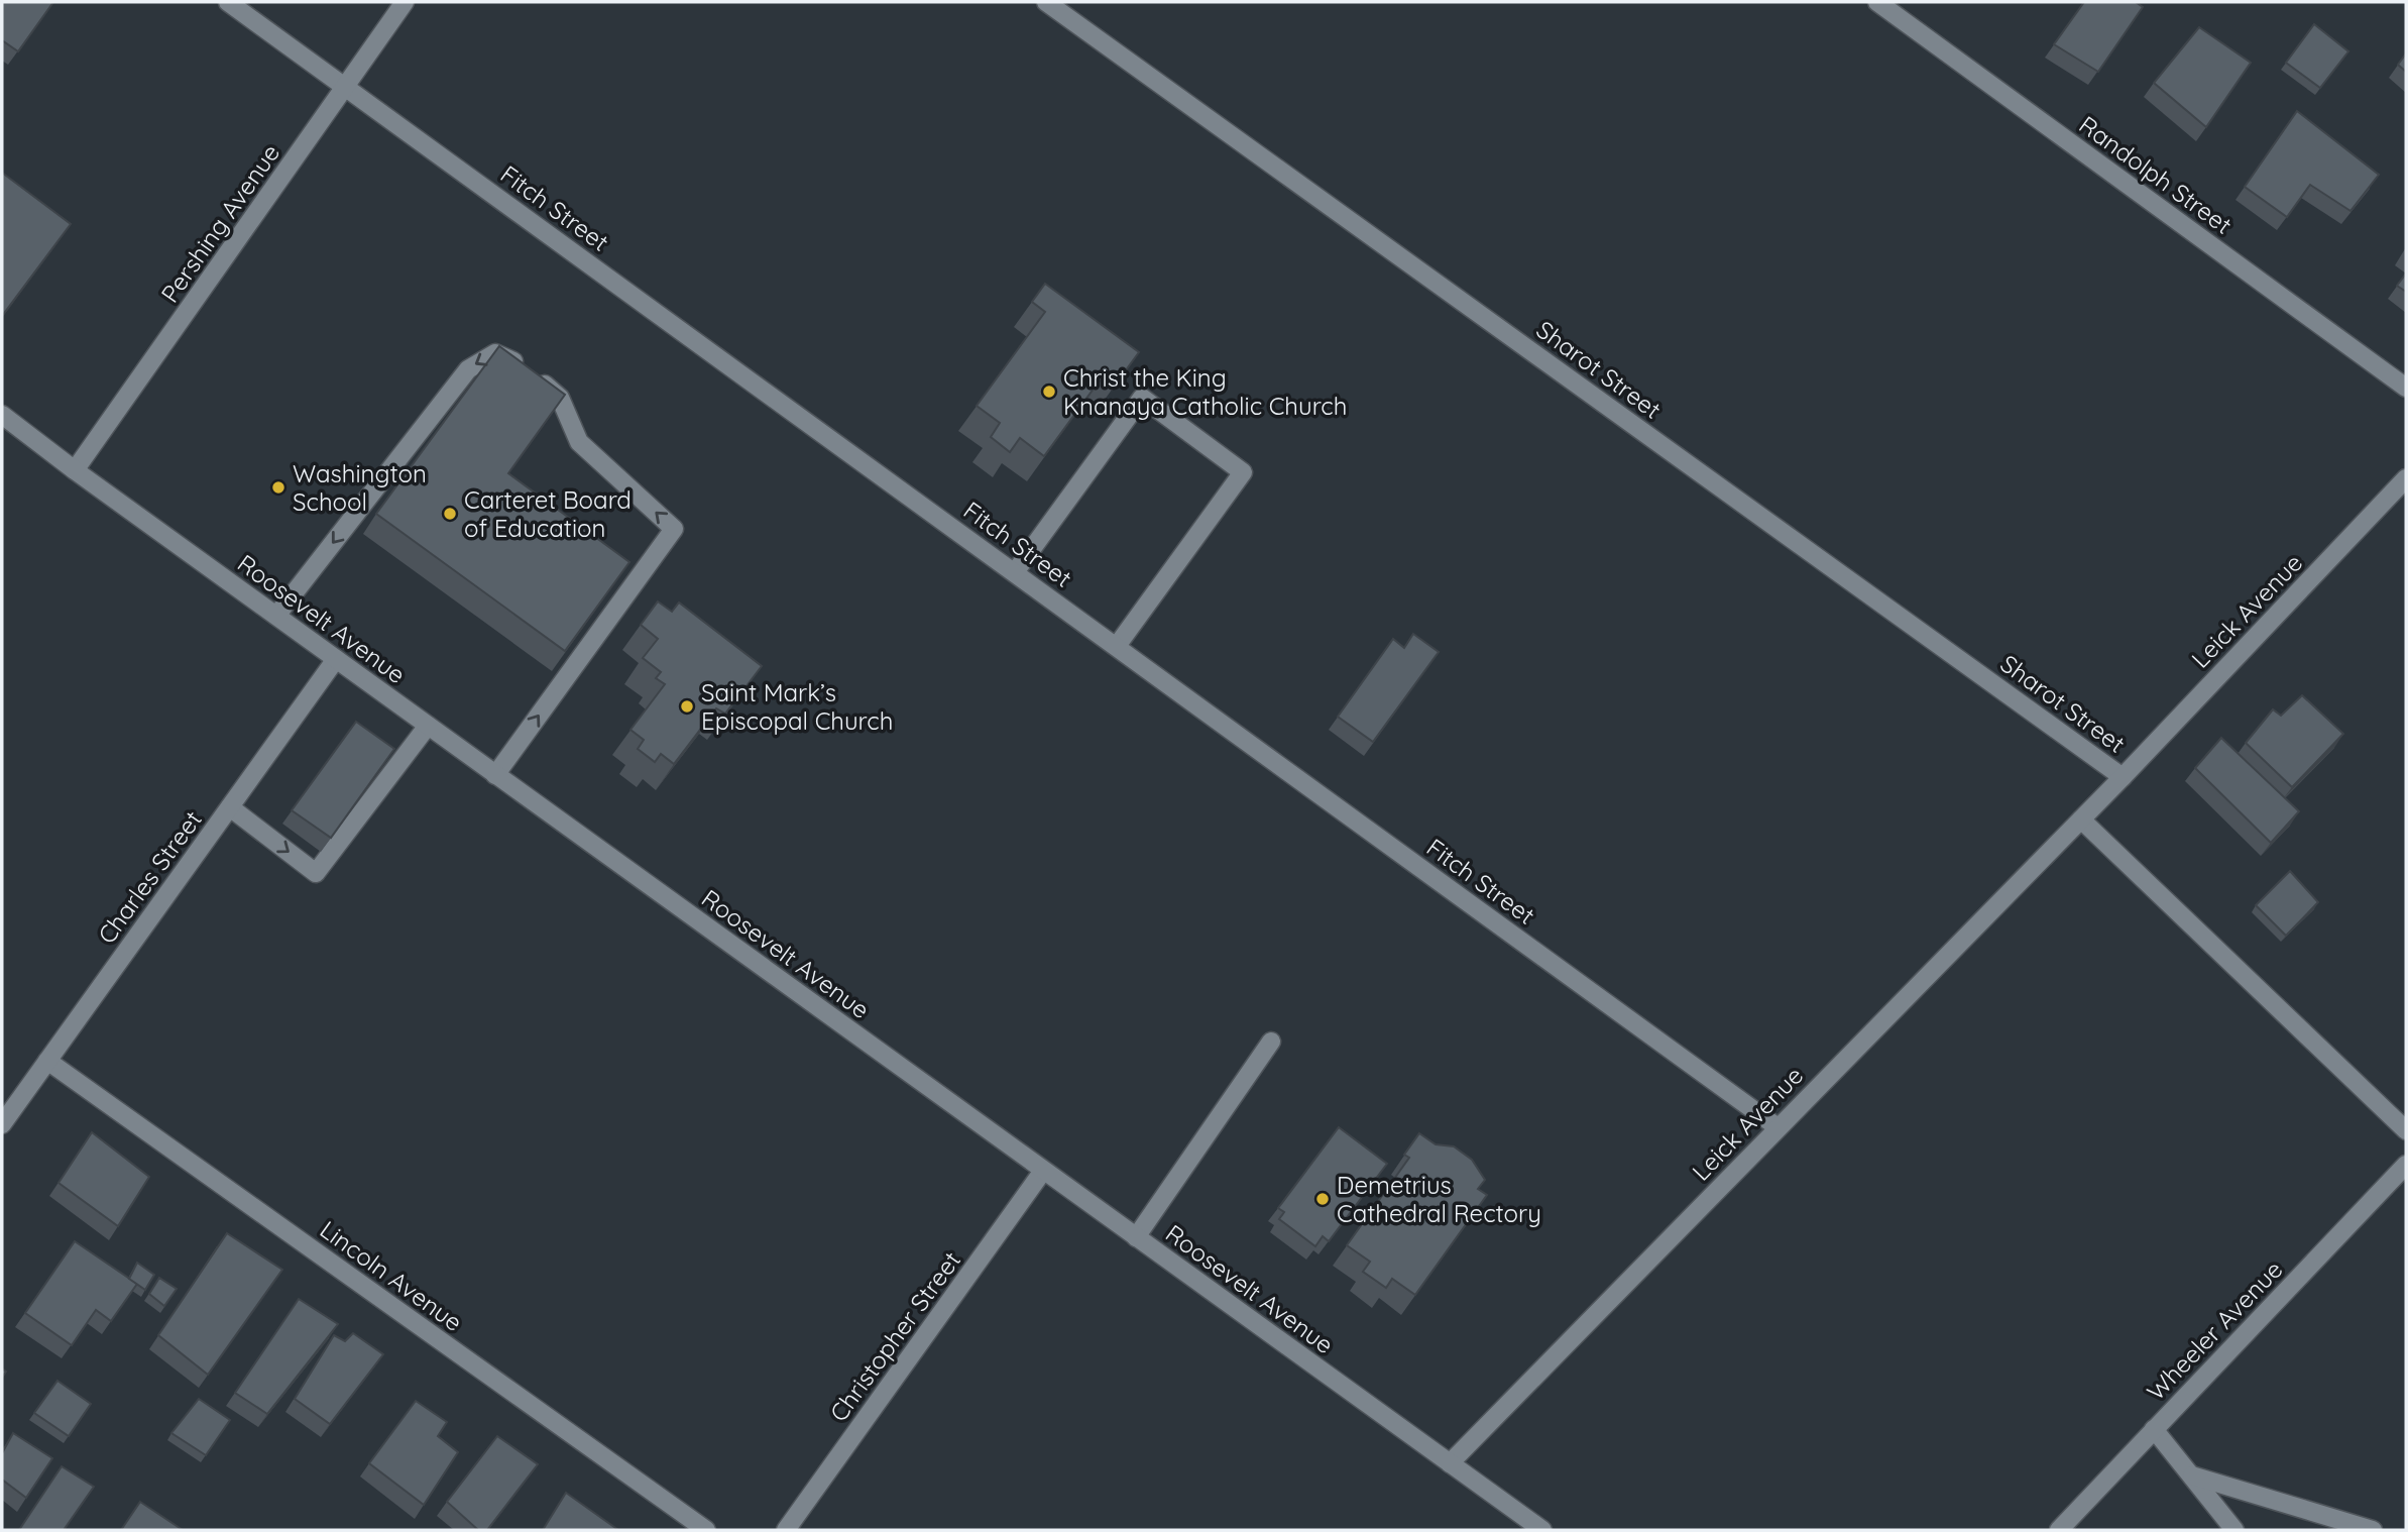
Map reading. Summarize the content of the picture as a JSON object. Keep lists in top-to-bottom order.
{
  "streets": {
    "street": [
      "Randolph Street",
      "Fitch Street",
      "Pershing Avenue",
      "Sharot Street",
      "Leick Avenue",
      "Roosevelt Avenue",
      "Charles Street",
      "Lincoln Avenue",
      "Wheeler Avenue",
      "Christopher Street"
    ]
  },
  "crossings": [
    ["Fitch Street", "Pershing Avenue"],
    ["Fitch Street", "Leick Avenue"],
    ["Pershing Avenue", "Roosevelt Avenue"],
    ["Sharot Street", "Leick Avenue"],
    ["Leick Avenue", "Roosevelt Avenue"],
    ["Roosevelt Avenue", "Charles Street"],
    ["Roosevelt Avenue", "Christopher Street"],
    ["Charles Street", "Lincoln Avenue"]
  ],
  "places": [
    "Christ the King Knanaya Catholic Church",
    "Washington School",
    "Carteret Board of Education",
    "Saint Mark’s Episcopal Church",
    "Demetrius Cathedral Rectory"
  ]
}
